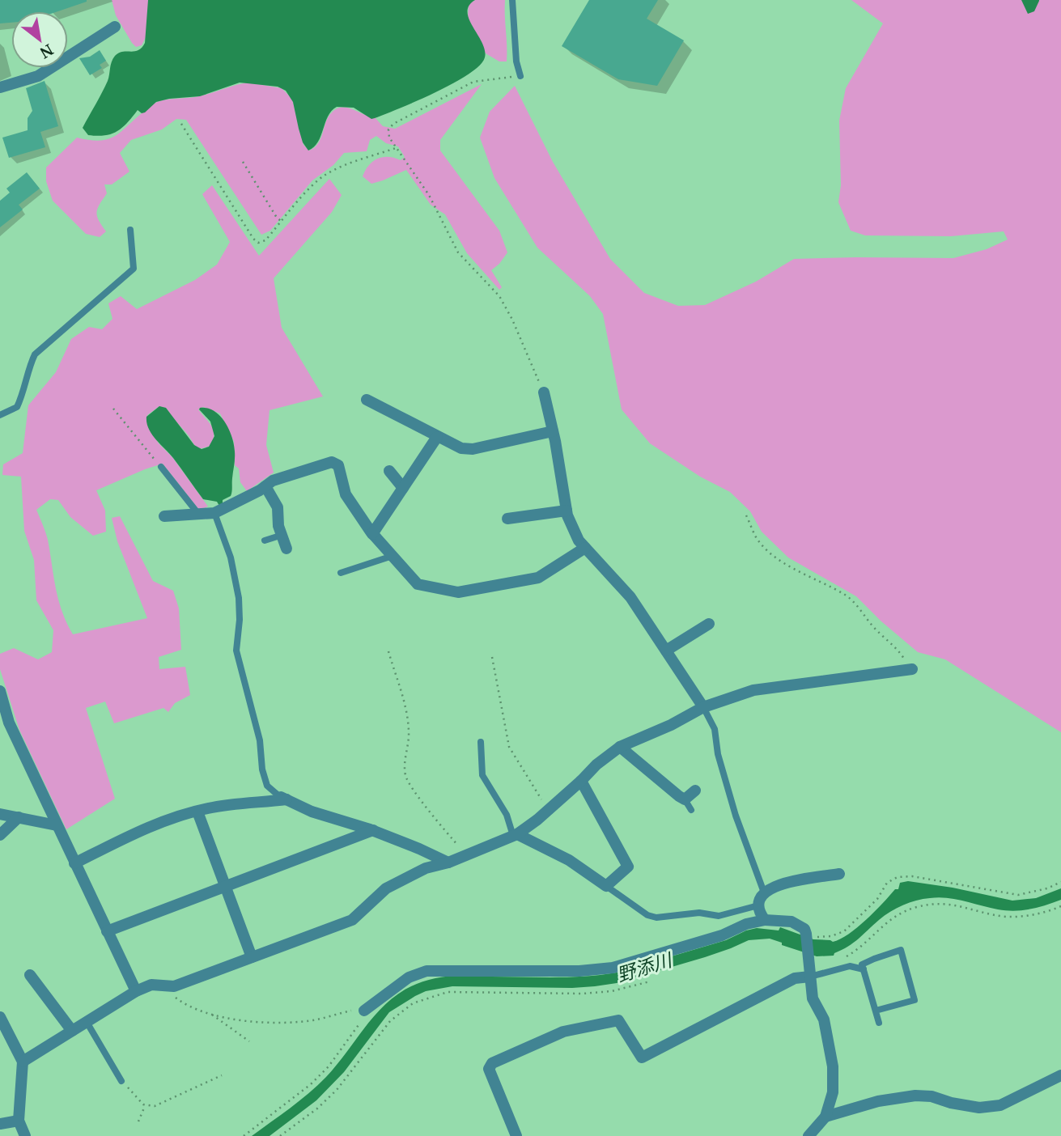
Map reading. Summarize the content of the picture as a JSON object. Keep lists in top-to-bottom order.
{
  "water": ["野添川"],
  "north": "bottom right"
}
